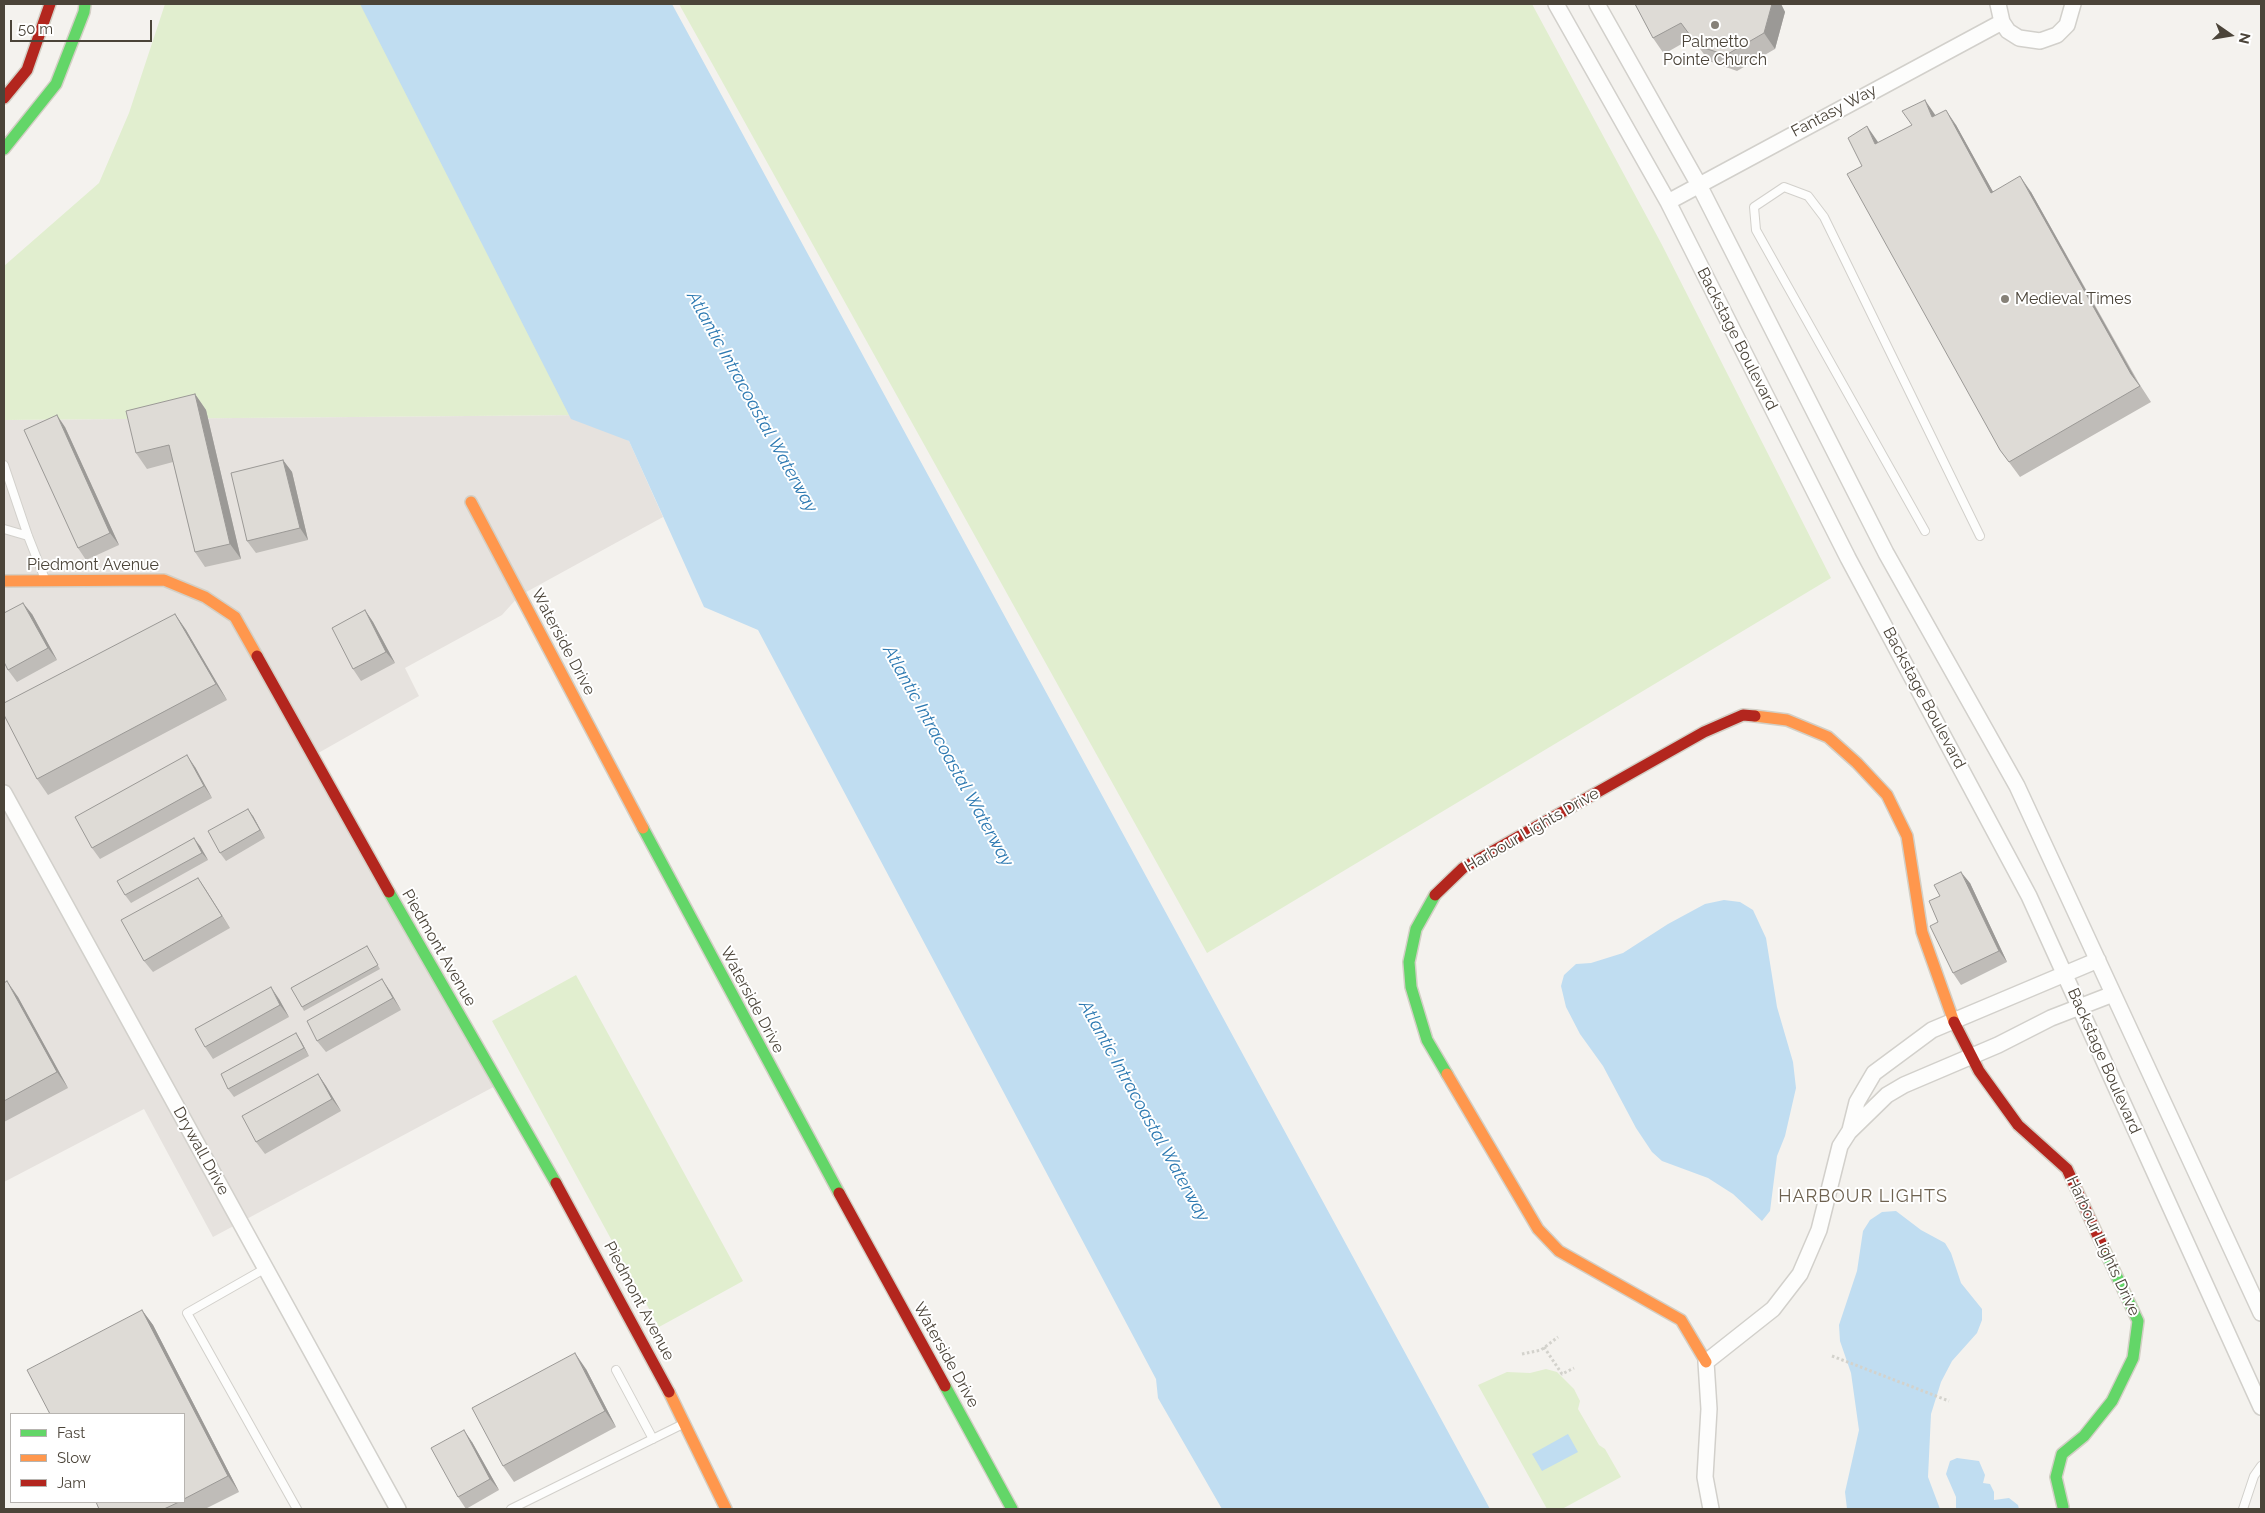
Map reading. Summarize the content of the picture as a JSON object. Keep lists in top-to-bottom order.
{
  "streets": {
    "main road": ["Piedmont Avenue", "Waterside Drive", "Harbour Lights Drive"],
    "street": ["Fantasy Way", "Backstage Boulevard", "Drywall Drive"]
  },
  "crossings": [
    ["Fantasy Way", "Backstage Boulevard"]
  ],
  "districts": ["HARBOUR LIGHTS"],
  "water": ["Atlantic Intracoastal Waterway"],
  "places": ["Palmetto Pointe Church", "Medieval Times"],
  "legend": ["Fast", "Slow", "Jam"],
  "scale_bar": "50 m",
  "north": "right"
}
